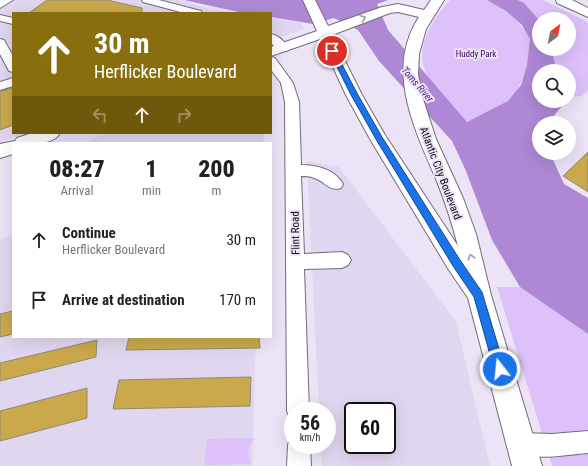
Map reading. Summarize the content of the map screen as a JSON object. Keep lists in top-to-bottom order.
{
  "streets": {
    "main road": ["Atlantic City Boulevard"],
    "street": ["Flint Road"]
  },
  "water": ["Toms River"],
  "parks": ["Huddy Park"],
  "north": "top right",
  "page": {
    "turn": ["30 m", "Herflicker Boulevard"],
    "eta": [
      "08:27",
      "Arrival",
      "1",
      "min",
      "200",
      "m"
    ],
    "list": [
      {
        "name": "Continue",
        "note": "Herflicker Boulevard",
        "value": "30 m"
      },
      {
        "name": "Arrive at destination",
        "value": "170 m"
      }
    ],
    "speed": "56 km/h",
    "limit": "60"
  }
}
